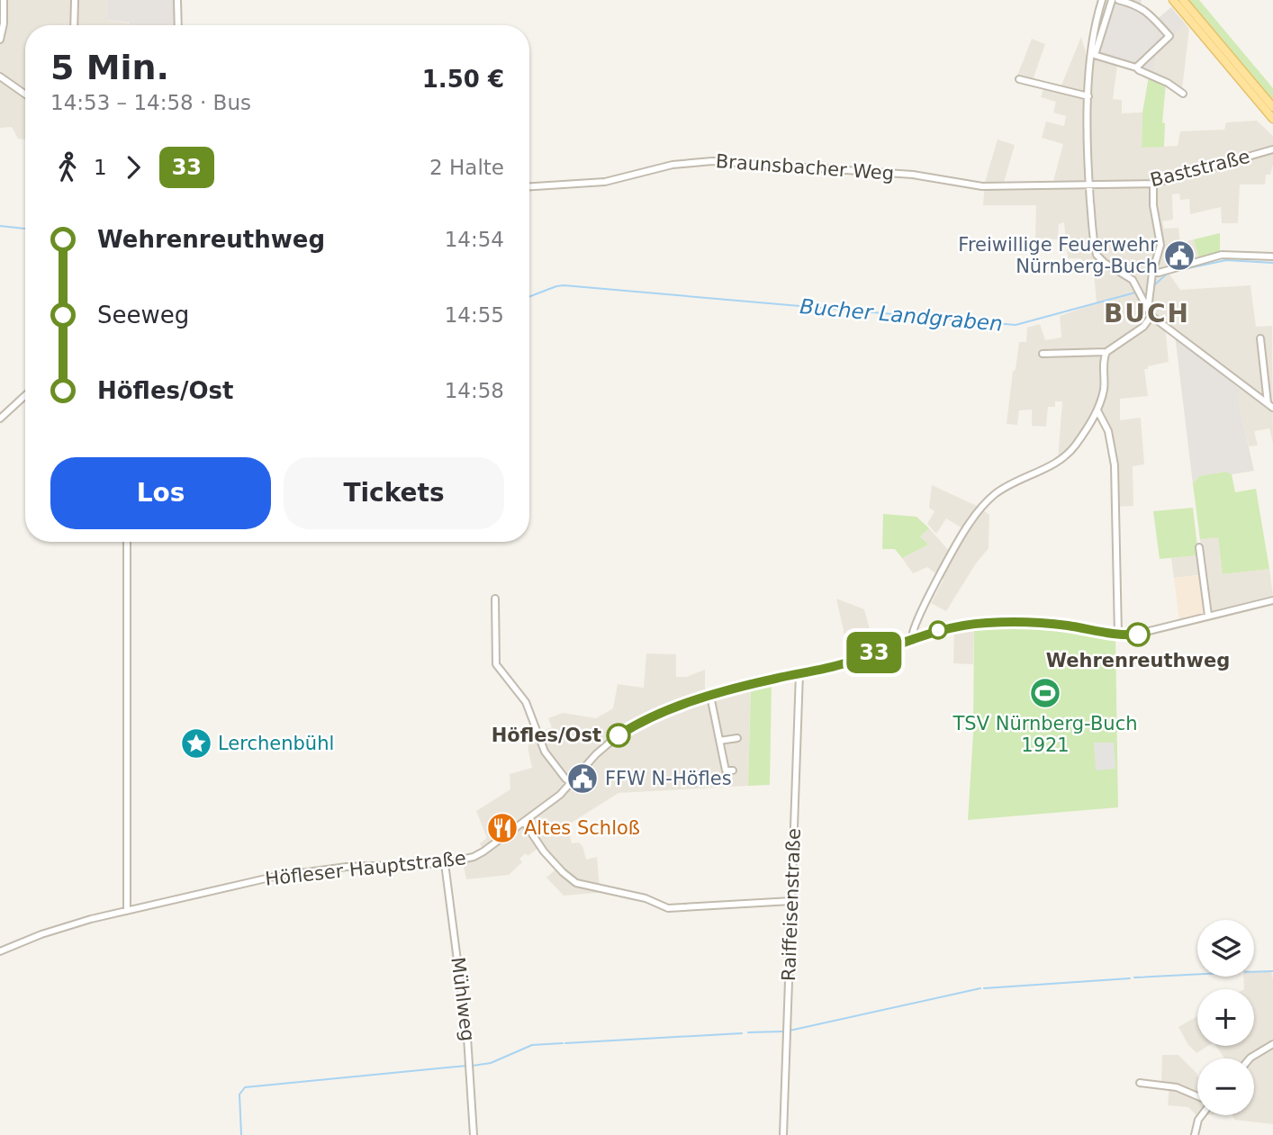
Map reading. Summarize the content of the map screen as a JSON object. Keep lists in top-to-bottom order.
{
  "streets": {
    "street": [
      "Braunsbacher Weg",
      "Baststraße",
      "Höfleser Hauptstraße",
      "Raiffeisenstraße",
      "Mühlweg"
    ]
  },
  "crossings": [
    ["Braunsbacher Weg", "Baststraße"],
    ["Höfleser Hauptstraße", "Raiffeisenstraße"],
    ["Höfleser Hauptstraße", "Mühlweg"]
  ],
  "districts": ["BUCH"],
  "water": ["Bucher Landgraben"],
  "places": {
    "public building": ["Freiwillige Feuerwehr Nürnberg-Buch", "FFW N-Höfles"],
    "other": ["Wehrenreuthweg", "Höfles/Ost"],
    "sports": ["TSV Nürnberg-Buch 1921"],
    "place": ["Lerchenbühl"],
    "restaurant": ["Altes Schloß"]
  },
  "lines": ["bus line 33"],
  "page": {
    "on_map": "33",
    "heading": ["5 Min.", "14:53 – 14:58 · Bus", "1.50 €"],
    "legs": ["1", "33", "2 Halte"],
    "list": [
      {
        "name": "Wehrenreuthweg",
        "value": "14:54"
      },
      {
        "name": "Seeweg",
        "value": "14:55"
      },
      {
        "name": "Höfles/Ost",
        "value": "14:58"
      }
    ],
    "buttons": ["Los", "Tickets"],
    "map_buttons": ["+", "−"]
  }
}
